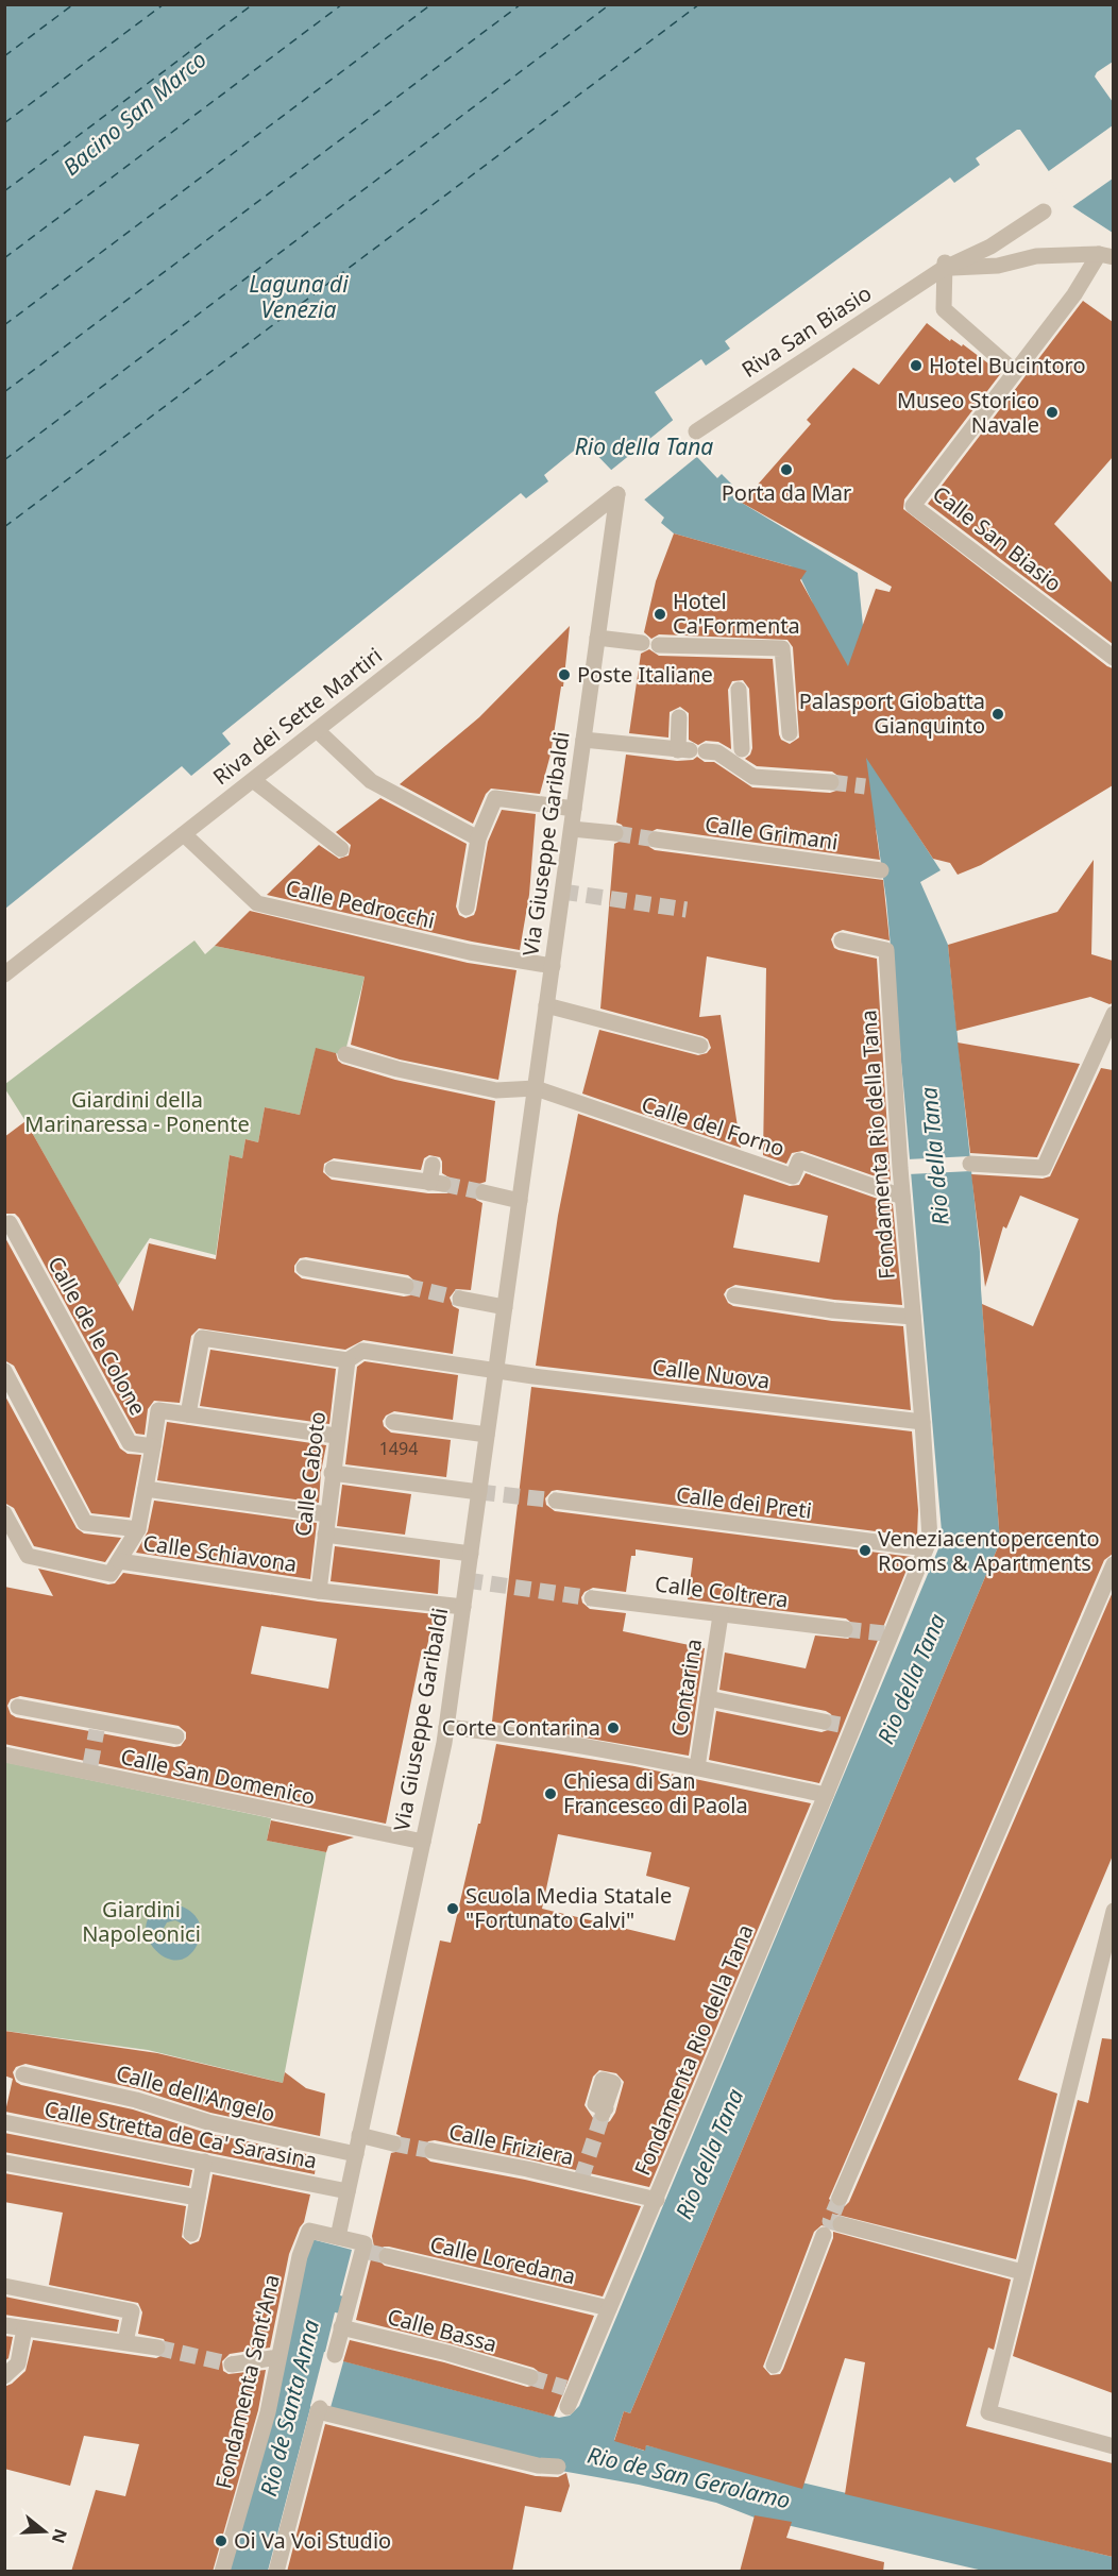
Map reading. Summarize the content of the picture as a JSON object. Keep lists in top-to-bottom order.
{
  "streets": {
    "street": [
      "Riva San Biasio",
      "Calle San Biasio",
      "Riva dei Sette Martiri",
      "Calle Grimani",
      "Via Giuseppe Garibaldi",
      "Calle Pedrocchi",
      "Calle del Forno",
      "Fondamenta Rio della Tana",
      "Calle de le Colone",
      "Calle Nuova",
      "Calle Caboto",
      "Calle dei Preti",
      "Calle Schiavona",
      "Calle Coltrera",
      "Contarina",
      "Calle San Domenico",
      "Calle dell'Angelo",
      "Calle Stretta de Ca' Sarasina",
      "Calle Friziera",
      "Calle Loredana",
      "Calle Bassa",
      "Fondamenta Sant'Ana"
    ]
  },
  "crossings": [
    ["Riva dei Sette Martiri", "Via Giuseppe Garibaldi"],
    ["Riva dei Sette Martiri", "Calle Pedrocchi"],
    ["Via Giuseppe Garibaldi", "Calle Pedrocchi"],
    ["Via Giuseppe Garibaldi", "Calle del Forno"],
    ["Via Giuseppe Garibaldi", "Calle Nuova"],
    ["Via Giuseppe Garibaldi", "Calle Schiavona"],
    ["Via Giuseppe Garibaldi", "Calle San Domenico"],
    ["Via Giuseppe Garibaldi", "Calle dell'Angelo"],
    ["Via Giuseppe Garibaldi", "Calle Stretta de Ca' Sarasina"],
    ["Via Giuseppe Garibaldi", "Fondamenta Sant'Ana"],
    ["Calle del Forno", "Fondamenta Rio della Tana"],
    ["Fondamenta Rio della Tana", "Calle Nuova"],
    ["Fondamenta Rio della Tana", "Calle dei Preti"],
    ["Fondamenta Rio della Tana", "Calle Friziera"],
    ["Fondamenta Rio della Tana", "Calle Loredana"],
    ["Calle Nuova", "Calle Caboto"],
    ["Calle Caboto", "Calle Schiavona"],
    ["Calle Coltrera", "Contarina"]
  ],
  "water": [
    "Bacino San Marco",
    "Laguna di Venezia",
    "Rio della Tana",
    "Rio de Santa Anna",
    "Rio de San Gerolamo"
  ],
  "parks": ["Giardini della Marinaressa - Ponente", "Giardini Napoleonici"],
  "places": [
    "Hotel Bucintoro",
    "Museo Storico Navale",
    "Porta da Mar",
    "Hotel Ca'Formenta",
    "Poste Italiane",
    "Palasport Giobatta Gianquinto",
    "Veneziacentopercento Rooms & Apartments",
    "Corte Contarina",
    "Chiesa di San Francesco di Paola",
    "Scuola Media Statale \"Fortunato Calvi\"",
    "Oi Va Voi Studio"
  ],
  "house_numbers": ["1494"],
  "north": "right"
}
